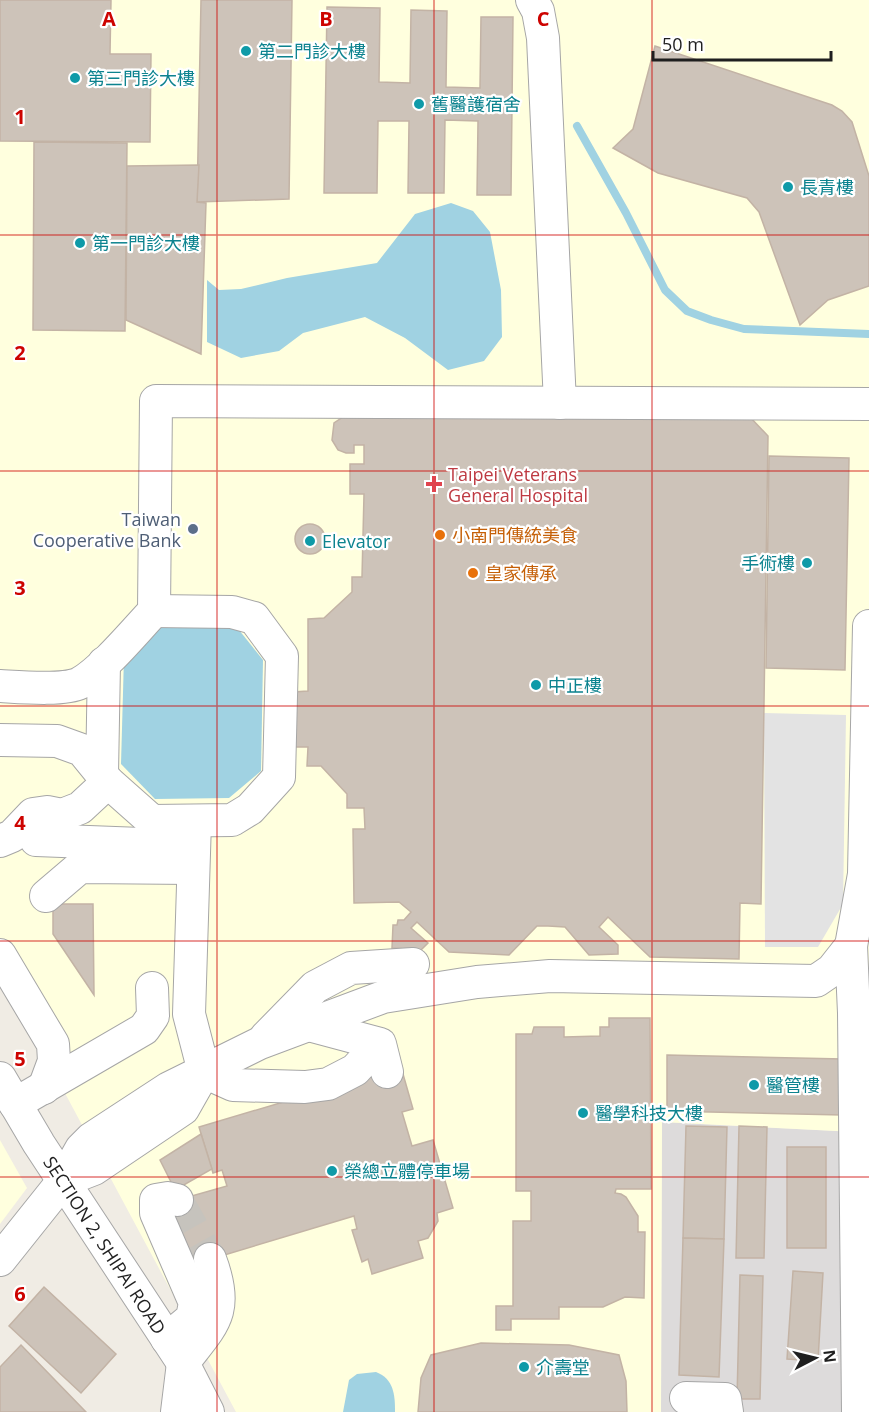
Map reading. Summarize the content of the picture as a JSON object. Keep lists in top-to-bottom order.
{
  "streets": {
    "street": ["SECTION 2, SHIPAI ROAD"]
  },
  "places": {
    "other": [
      "第二門診大樓",
      "第三門診大樓",
      "舊醫護宿舍",
      "長青樓",
      "第一門診大樓",
      "Taiwan Cooperative Bank",
      "小南門傳統美食",
      "Elevator",
      "手術樓",
      "皇家傳承",
      "中正樓",
      "醫管樓",
      "醫學科技大樓",
      "榮總立體停車場",
      "介壽堂"
    ],
    "health": ["Taipei Veterans General Hospital"]
  },
  "scale_bar": "50 m",
  "north": "right",
  "grid": {
    "columns": ["A", "B", "C"],
    "rows": [
      "1",
      "2",
      "3",
      "4",
      "5",
      "6"
    ]
  }
}
